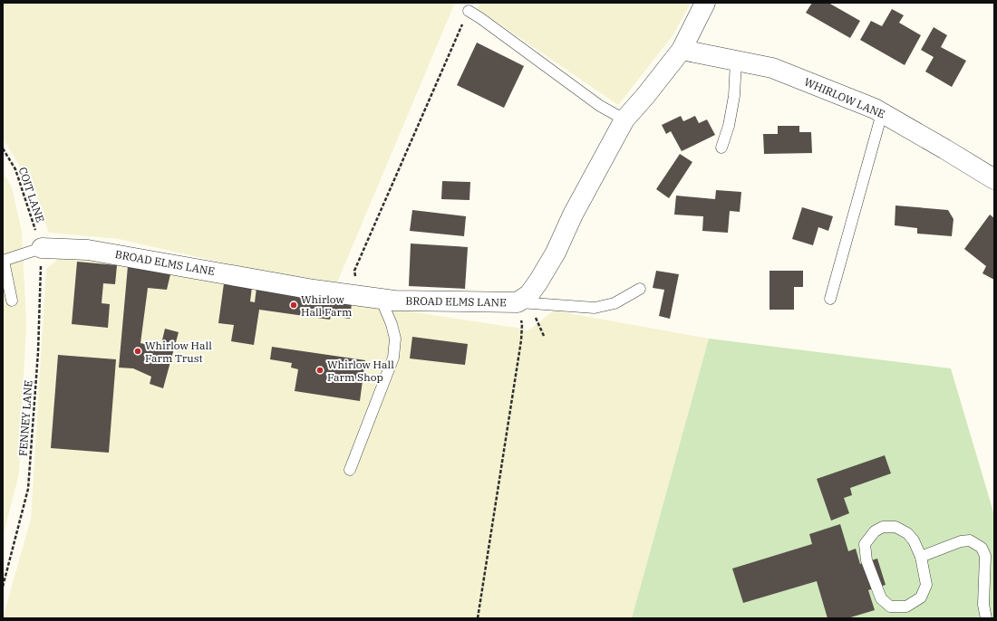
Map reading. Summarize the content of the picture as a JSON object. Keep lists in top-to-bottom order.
{
  "streets": {
    "street": ["WHIRLOW LANE", "BROAD ELMS LANE"],
    "path": ["COIT LANE", "FENNEY LANE"]
  },
  "crossings": [
    ["WHIRLOW LANE", "BROAD ELMS LANE"],
    ["COIT LANE", "BROAD ELMS LANE"],
    ["COIT LANE", "FENNEY LANE"],
    ["BROAD ELMS LANE", "FENNEY LANE"]
  ],
  "places": ["Whirlow Hall Farm", "Whirlow Hall Farm Trust", "Whirlow Hall Farm Shop"]
}
